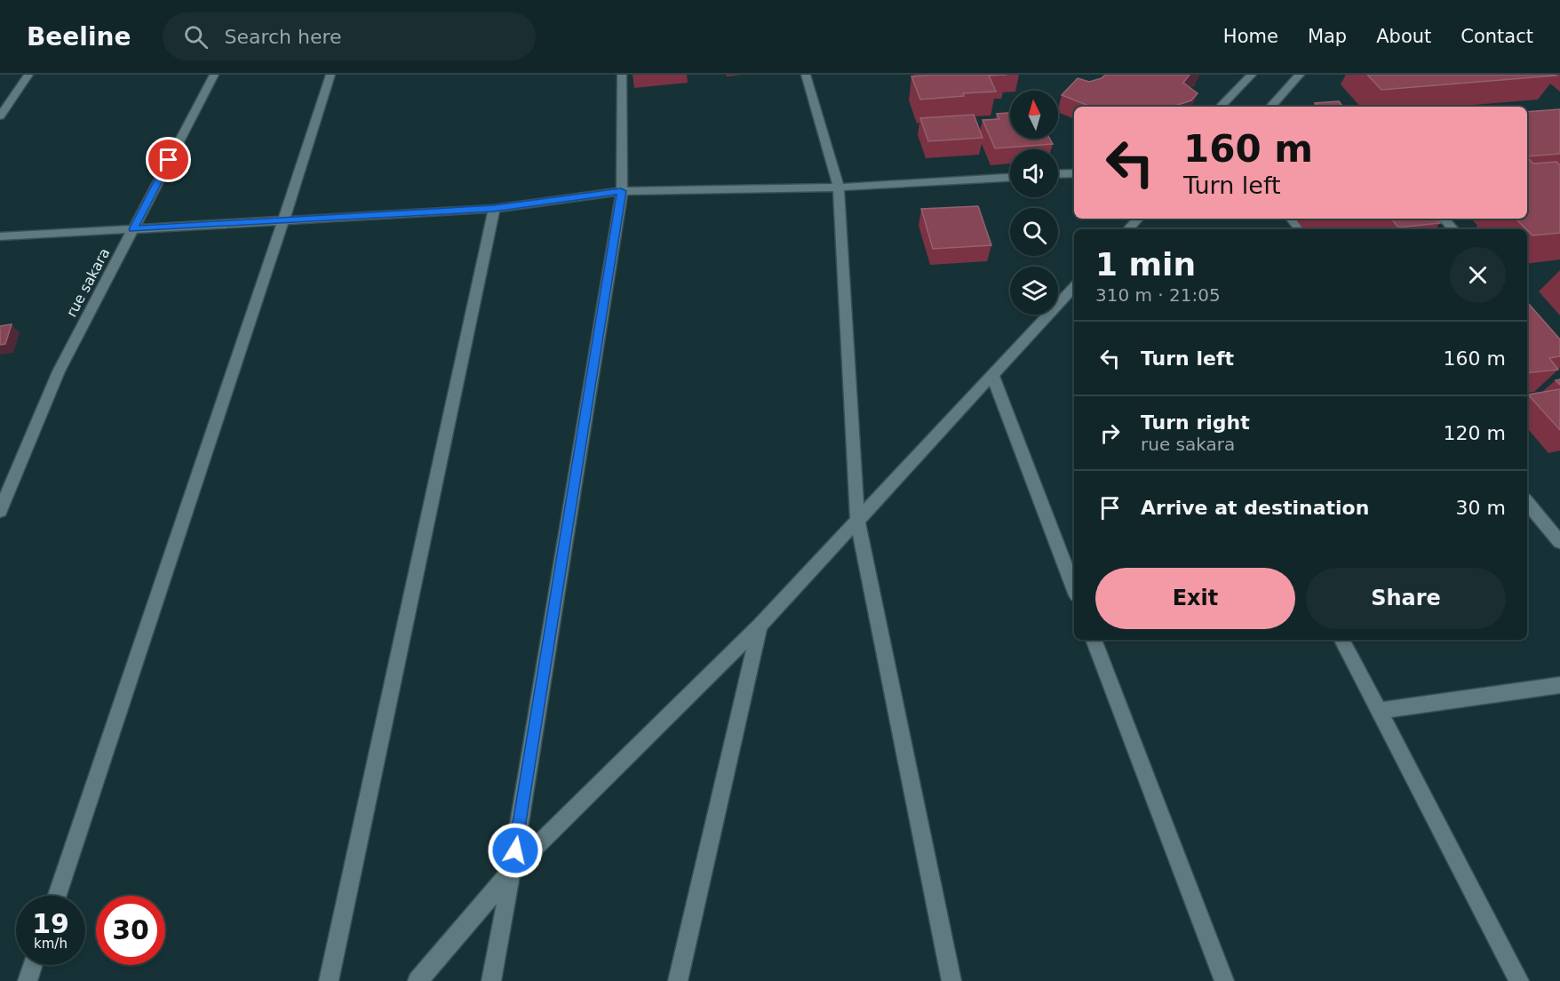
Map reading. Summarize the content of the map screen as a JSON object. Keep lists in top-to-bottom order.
{
  "streets": {
    "street": ["rue sakara"]
  },
  "north": "top",
  "page": {
    "header": "Beeline",
    "search": "Search here",
    "nav": [
      "Home",
      "Map",
      "About",
      "Contact"
    ],
    "turn": ["160 m", "Turn left"],
    "heading": ["1 min", "310 m · 21:05"],
    "list": [
      {
        "name": "Turn left",
        "value": "160 m"
      },
      {
        "name": "Turn right",
        "note": "rue sakara",
        "value": "120 m"
      },
      {
        "name": "Arrive at destination",
        "value": "30 m"
      }
    ],
    "buttons": ["Exit", "Share"],
    "speed": "19 km/h",
    "limit": "30"
  }
}
